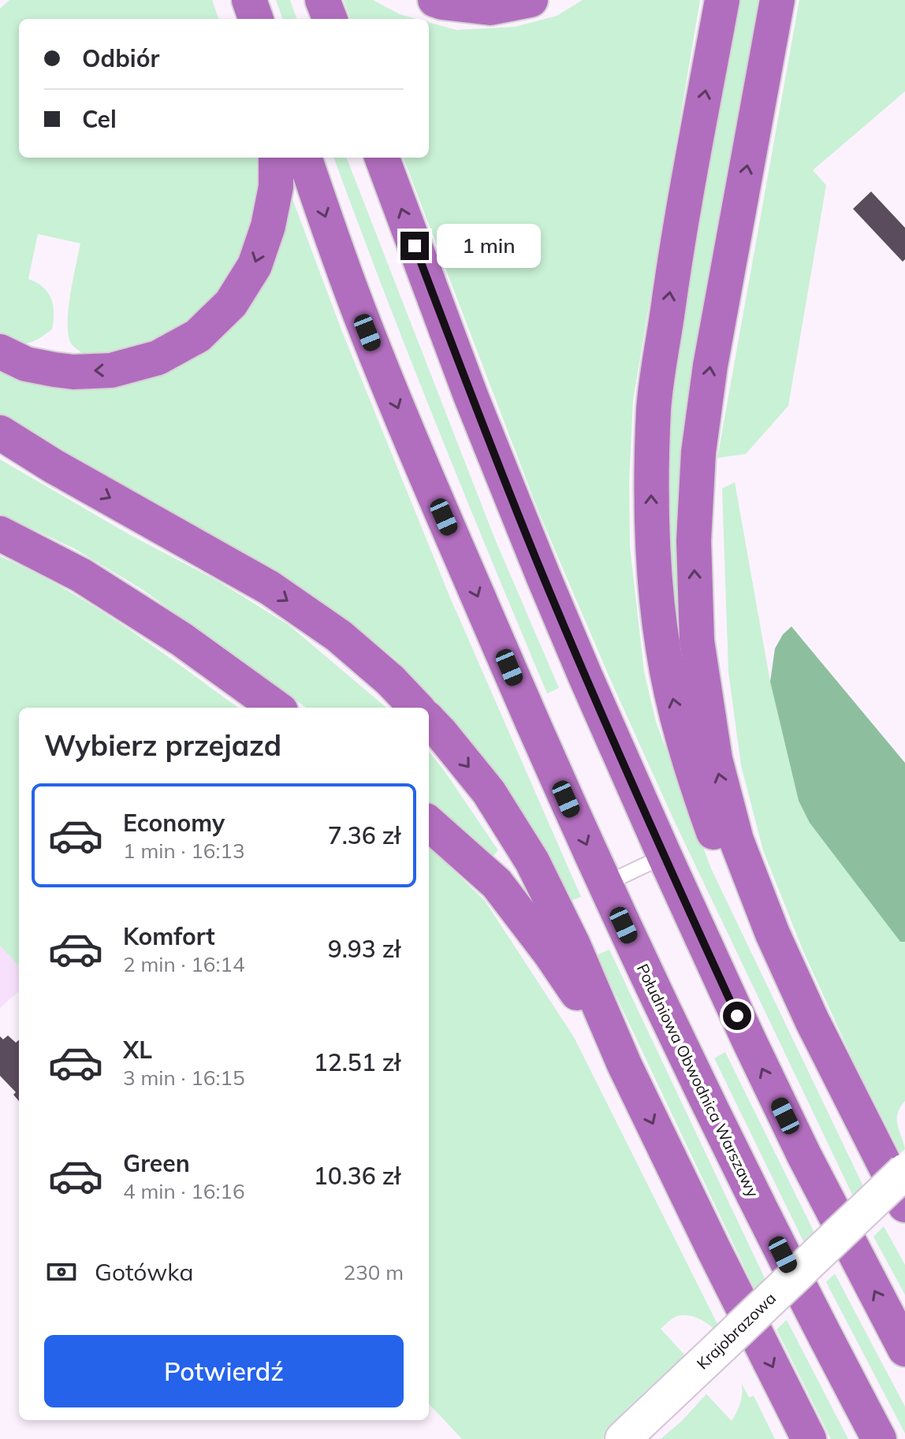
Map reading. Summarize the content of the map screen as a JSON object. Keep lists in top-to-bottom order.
{
  "streets": {
    "highway": ["Południowa Obwodnica Warszawy"],
    "street": ["Krajobrazowa"]
  },
  "page": {
    "banner": ["Odbiór", "Cel"],
    "bubble": "1 min",
    "heading": "Wybierz przejazd",
    "list": [
      {
        "name": "Economy",
        "note": "1 min · 16:13",
        "value": "7.36 zł"
      },
      {
        "name": "Komfort",
        "note": "2 min · 16:14",
        "value": "9.93 zł"
      },
      {
        "name": "XL",
        "note": "3 min · 16:15",
        "value": "12.51 zł"
      },
      {
        "name": "Green",
        "note": "4 min · 16:16",
        "value": "10.36 zł"
      }
    ],
    "pay": ["Gotówka", "230 m"],
    "buttons": "Potwierdź"
  }
}
